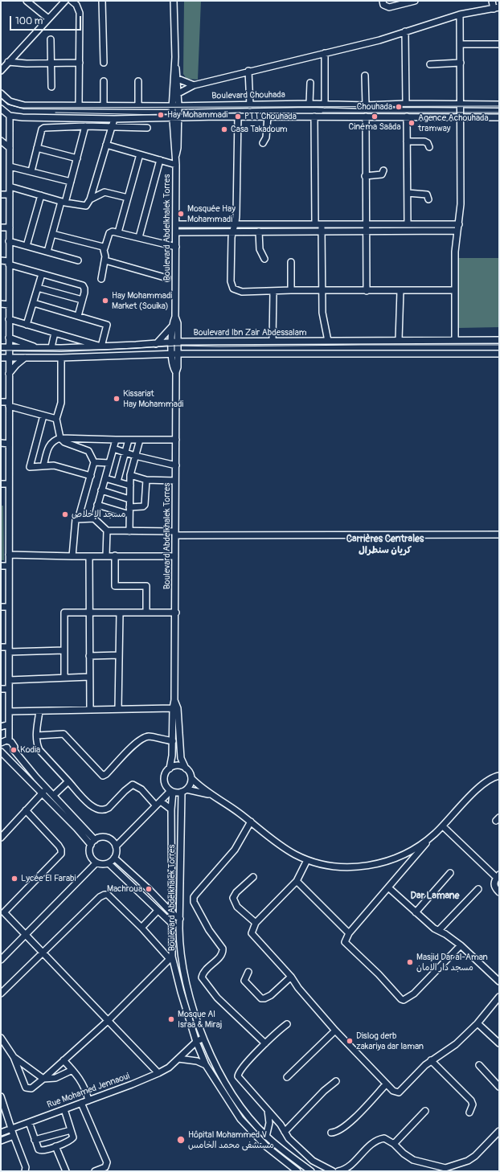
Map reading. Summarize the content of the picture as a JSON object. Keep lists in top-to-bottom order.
{
  "streets": {
    "street": [
      "Boulevard Chouhada",
      "Boulevard Abdelkhalek Torres",
      "Boulevard Ibn Zair Abdessalam",
      "Rue Mohamed Jennaoui"
    ]
  },
  "crossings": [
    ["Boulevard Chouhada", "Boulevard Abdelkhalek Torres"],
    ["Boulevard Abdelkhalek Torres", "Boulevard Ibn Zair Abdessalam"],
    ["Boulevard Abdelkhalek Torres", "Rue Mohamed Jennaoui"]
  ],
  "districts": ["Carrières Centrales كريان سنطرال", "Dar Lamane"],
  "places": [
    "Chouhada",
    "Hay Mohammadi",
    "PTT Chouhada",
    "Cinéma Saâda",
    "Agence Achouhada tramway",
    "Casa Takadoum",
    "Mosquée Hay Mohammadi",
    "Hay Mohammadi Market (Souika)",
    "Kissariat Hay Mohammadi",
    "مسجد الإخلاص",
    "Kodia",
    "Lycée El Farabi",
    "Machroua",
    "Masjid Dar al-Aman مسجد دار الامان",
    "Mosque Al Israa & Miraj",
    "Dislog derb zakariya dar laman",
    "Hôpital Mohammed V مستشفى محمد الخامس"
  ],
  "scale_bar": "100 m"
}
